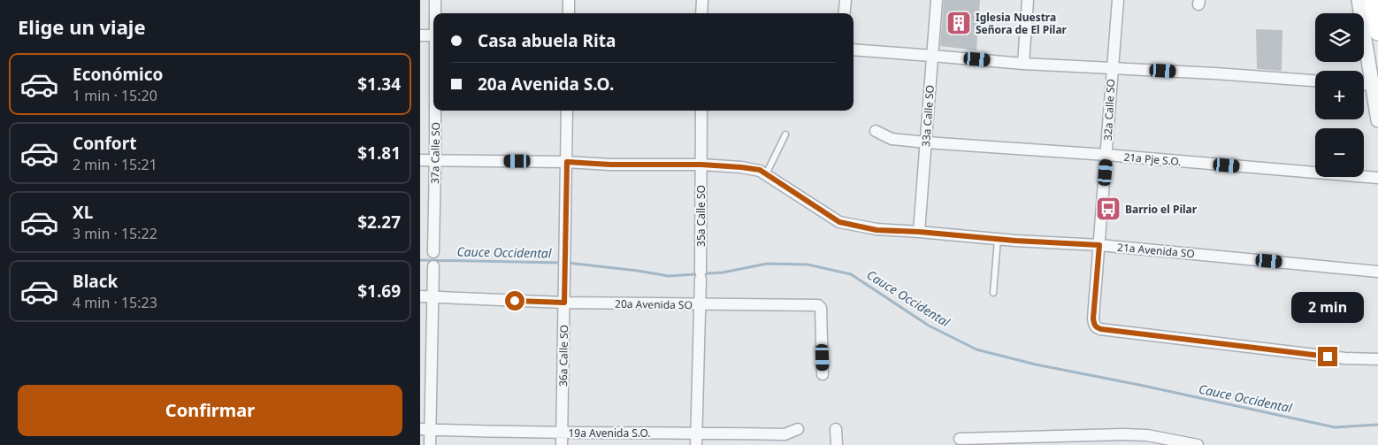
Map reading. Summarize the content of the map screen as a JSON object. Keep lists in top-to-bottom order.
{
  "streets": {
    "street": [
      "32a Calle SO",
      "33a Calle SO",
      "37a Calle SO",
      "21a Pje S.O.",
      "35a Calle SO",
      "21a Avenida SO",
      "20a Avenida SO",
      "36a Calle SO",
      "19a Avenida S.O."
    ]
  },
  "crossings": [
    ["32a Calle SO", "21a Pje S.O."],
    ["32a Calle SO", "21a Avenida SO"],
    ["33a Calle SO", "21a Pje S.O."],
    ["33a Calle SO", "21a Avenida SO"],
    ["37a Calle SO", "21a Avenida SO"],
    ["35a Calle SO", "21a Avenida SO"],
    ["35a Calle SO", "20a Avenida SO"],
    ["21a Avenida SO", "36a Calle SO"],
    ["20a Avenida SO", "36a Calle SO"],
    ["36a Calle SO", "19a Avenida S.O."]
  ],
  "water": ["Cauce Occidental"],
  "places": {
    "building": ["Iglesia Nuestra Señora de El Pilar"],
    "bus stop": ["Barrio el Pilar"]
  },
  "page": {
    "heading": "Elige un viaje",
    "map_buttons": ["+", "−"],
    "banner": ["Casa abuela Rita", "20a Avenida S.O."],
    "list": [
      {
        "name": "Económico",
        "note": "1 min · 15:20",
        "value": "$1.34"
      },
      {
        "name": "Confort",
        "note": "2 min · 15:21",
        "value": "$1.81"
      },
      {
        "name": "XL",
        "note": "3 min · 15:22",
        "value": "$2.27"
      },
      {
        "name": "Black",
        "note": "4 min · 15:23",
        "value": "$1.69"
      }
    ],
    "bubble": "2 min",
    "buttons": "Confirmar"
  }
}
